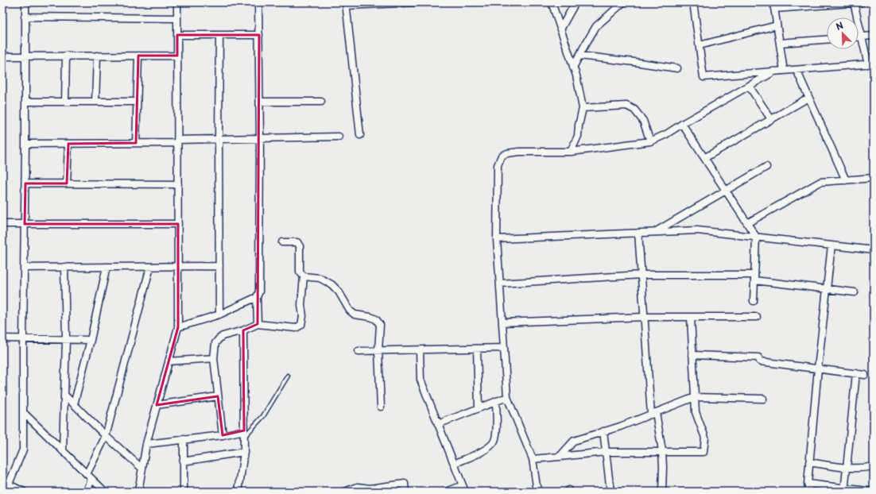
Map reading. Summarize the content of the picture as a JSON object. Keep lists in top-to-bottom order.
{
  "north": "top left"
}
